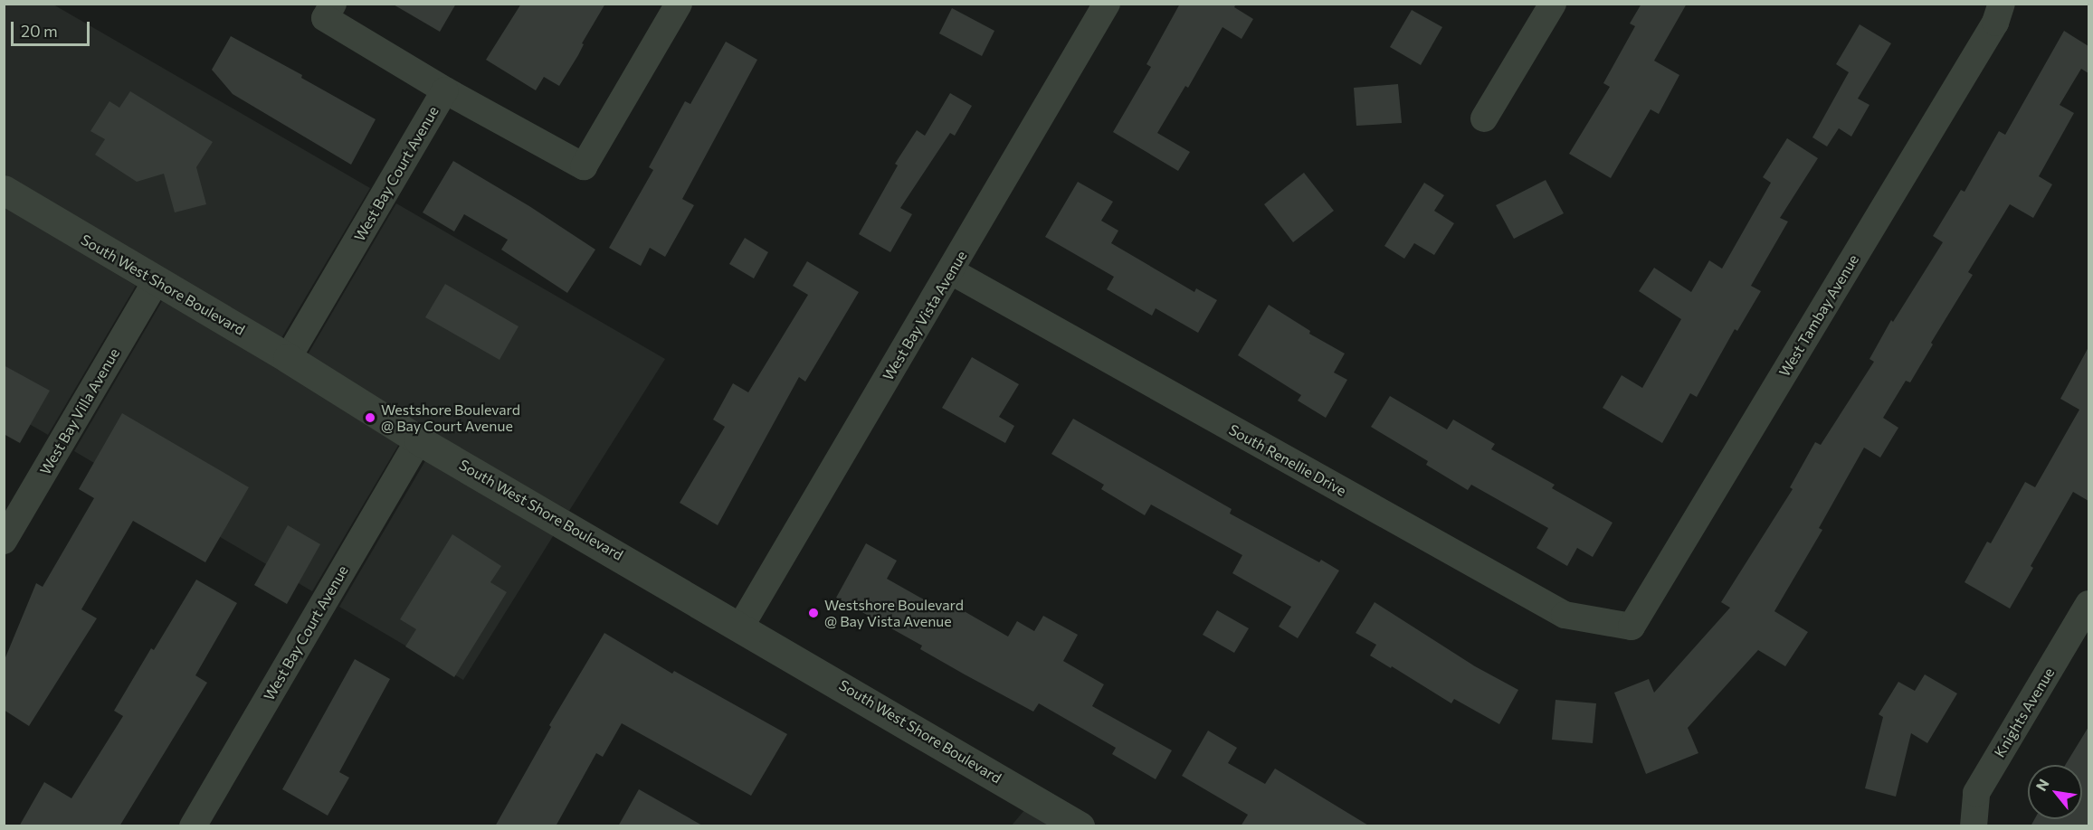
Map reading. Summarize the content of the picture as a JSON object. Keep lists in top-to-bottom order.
{
  "streets": {
    "street": [
      "West Bay Court Avenue",
      "South West Shore Boulevard",
      "West Bay Vista Avenue",
      "West Tambay Avenue",
      "West Bay Villa Avenue",
      "South Renellie Drive",
      "Knights Avenue"
    ]
  },
  "crossings": [
    ["West Bay Court Avenue", "South West Shore Boulevard"],
    ["South West Shore Boulevard", "West Bay Vista Avenue"],
    ["South West Shore Boulevard", "West Bay Villa Avenue"],
    ["West Bay Vista Avenue", "South Renellie Drive"],
    ["West Tambay Avenue", "South Renellie Drive"]
  ],
  "places": ["Westshore Boulevard @ Bay Court Avenue", "Westshore Boulevard @ Bay Vista Avenue"],
  "scale_bar": "20 m",
  "north": "top left"
}
